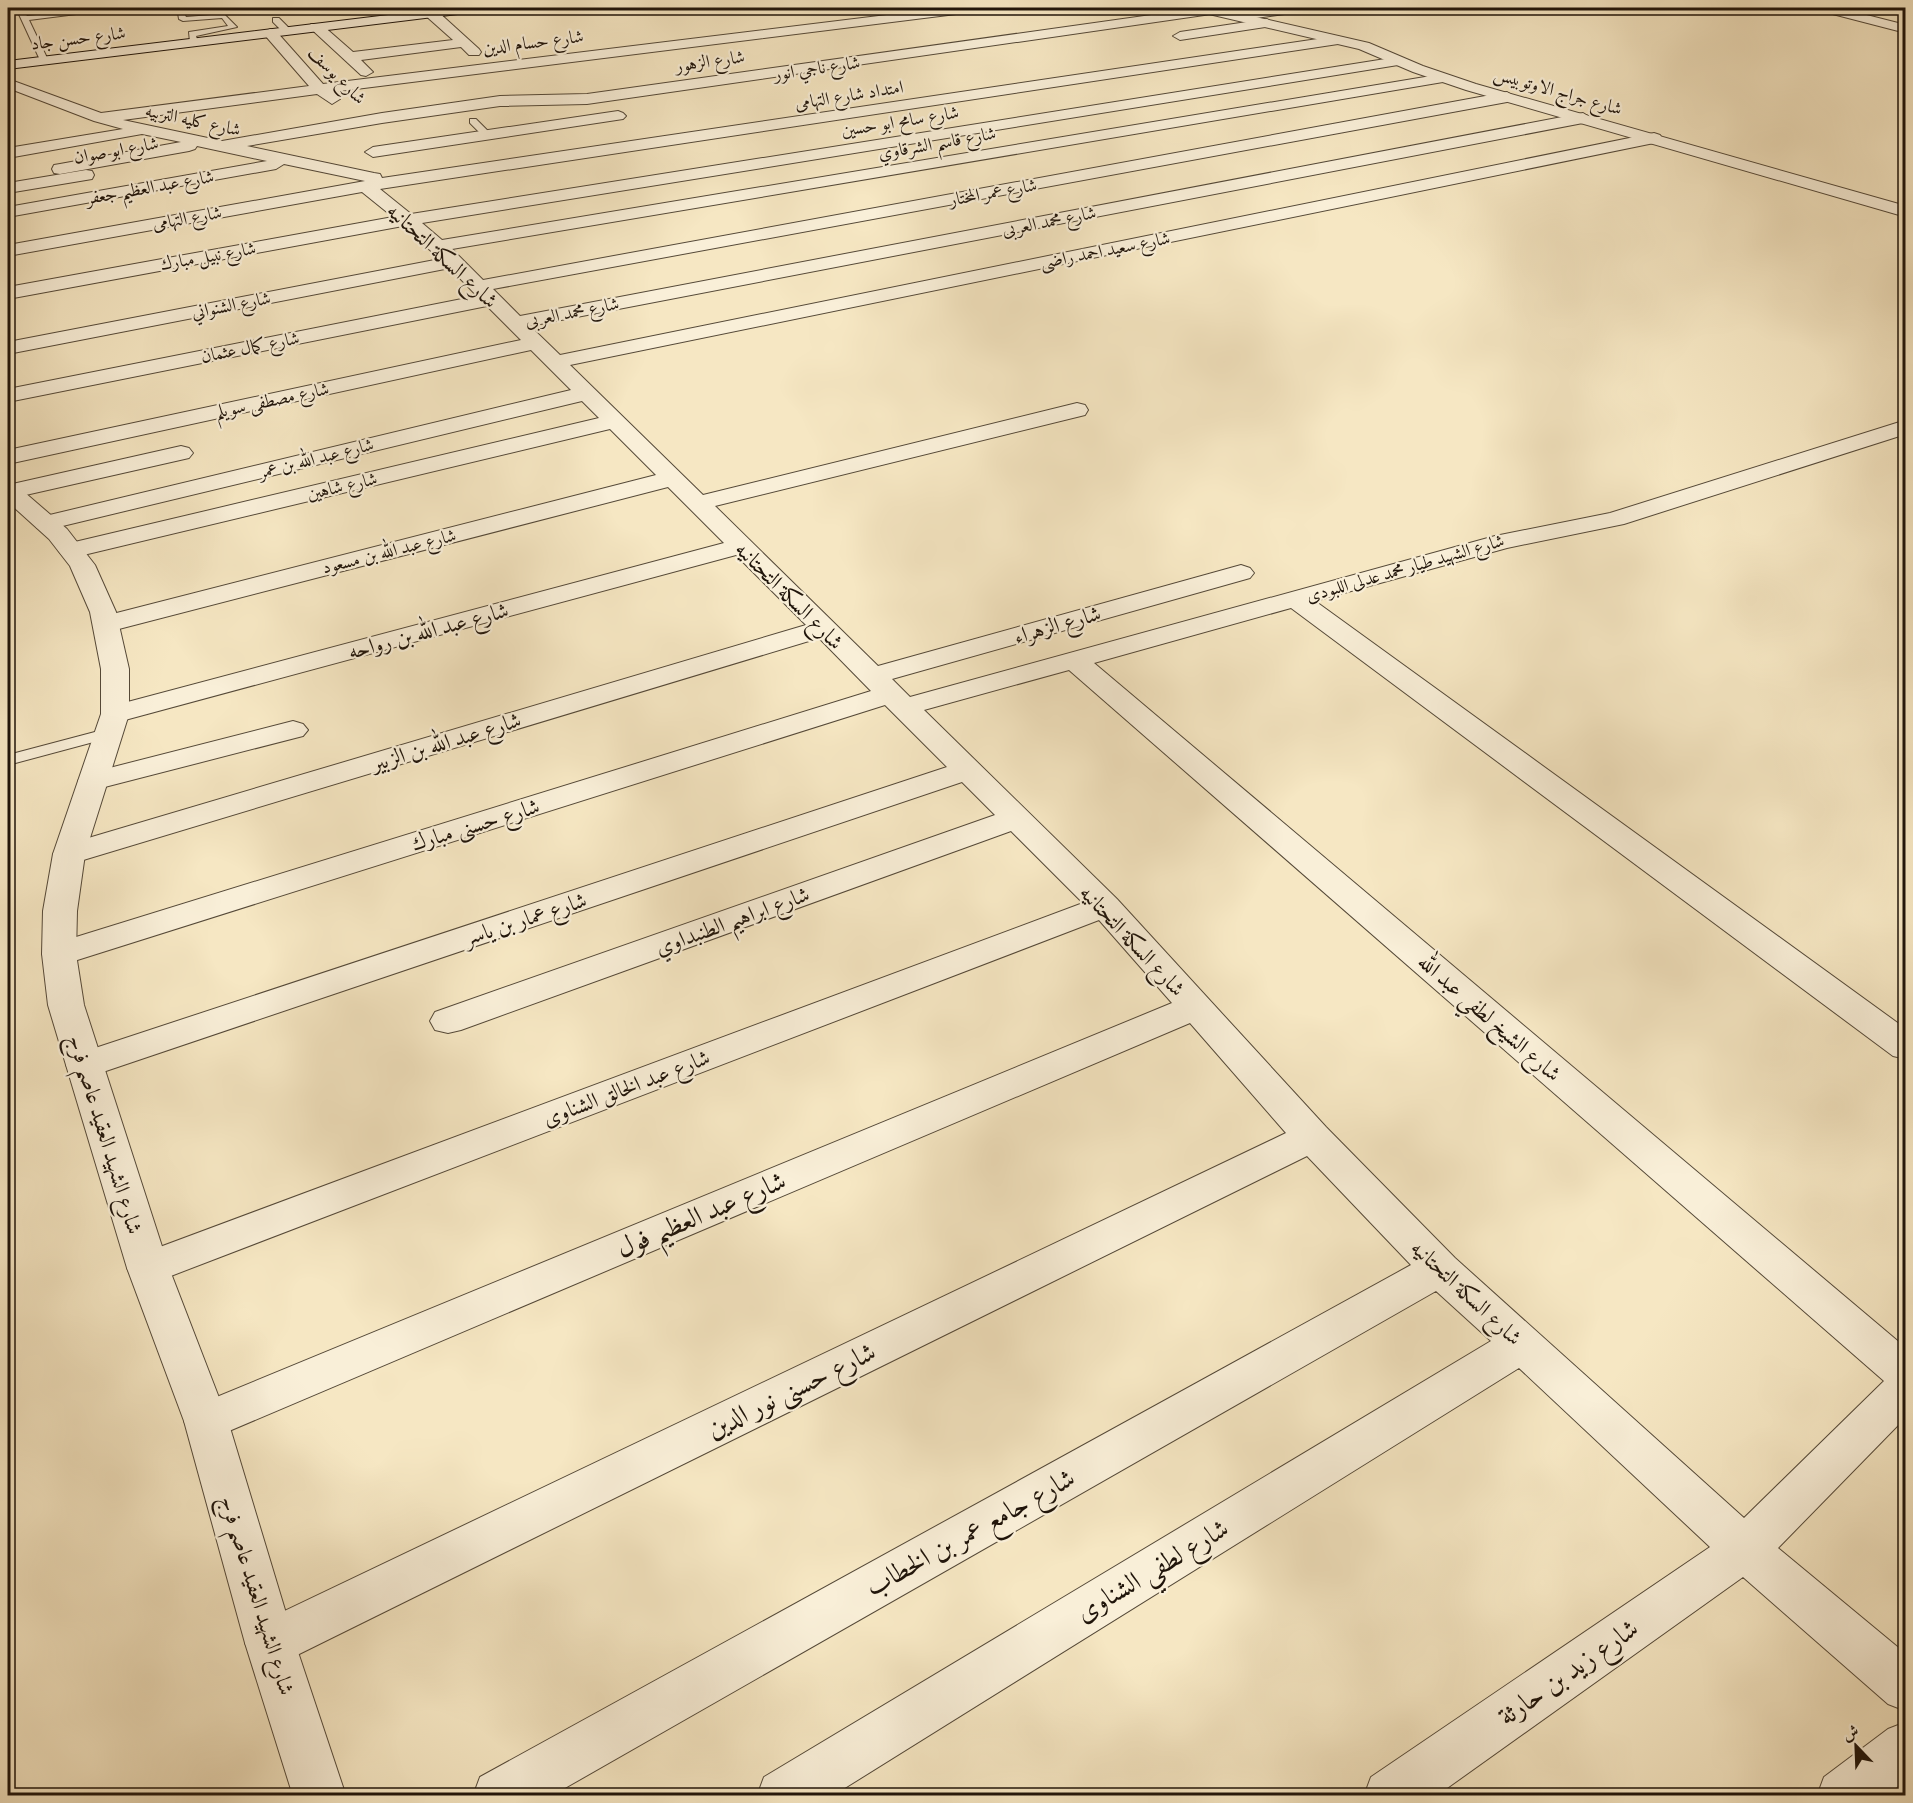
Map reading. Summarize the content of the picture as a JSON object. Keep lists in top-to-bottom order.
{
  "streets": {
    "street": [
      "شارع حسن جاد",
      "شارع حسام الدين",
      "شارع الزهور",
      "شارع يوسف",
      "شارع جراج الاوتوبيس",
      "امتداد شارع التهامى",
      "شارع كليه التربيه",
      "شارع سامح ابو حسين",
      "شارع قاسم الشرقاوي",
      "شارع ابو صوان",
      "شارع عبد العظيم جعفر",
      "شارع عمر المختار",
      "شارع التهامى",
      "شارع محمد العربى",
      "شارع سعيد احمد راضى",
      "شارع السكة التحتانيه",
      "شارع نبيل مبارك",
      "شارع الشنواني",
      "شارع كمال عثمان",
      "شارع مصطفى سويلم",
      "شارع عبد الله بن عمر",
      "شارع شاهين",
      "شارع عبد الله بن مسعود",
      "شارع الشهيد طيار محمد عدلى اللبودى",
      "شارع الزهراء",
      "شارع عبد الله بن رواحه",
      "شارع عبد الله بن الزبير",
      "شارع حسنى مبارك",
      "شارع عمار بن ياسر",
      "شارع ابراهيم الطنبداوي",
      "شارع الشيخ لطفي عبد الله",
      "شارع عبد الخالق الشناوى",
      "شارع الشهيد العقيد عاصم فرج",
      "شارع عبد العظيم فول",
      "شارع حسنى نور الدين",
      "شارع جامع عمر بن الخطاب",
      "شارع لطفي الشناوى",
      "شارع زيد بن حارثة"
    ]
  },
  "crossings": [
    ["شارع حسن جاد", "شارع يوسف"],
    ["شارع حسام الدين", "شارع يوسف"],
    ["شارع حسام الدين", "شارع كليه التربيه"],
    ["شارع الزهور", "شارع يوسف"],
    ["شارع الزهور", "شارع جراج الاوتوبيس"],
    ["شارع الزهور", "شارع كليه التربيه"],
    ["شارع الزهور", "شارع ابو صوان"],
    ["شارع يوسف", "امتداد شارع التهامى"],
    ["شارع يوسف", "شارع كليه التربيه"],
    ["شارع يوسف", "شارع التهامى"],
    ["شارع يوسف", "شارع السكة التحتانيه"],
    ["شارع جراج الاوتوبيس", "امتداد شارع التهامى"],
    ["شارع جراج الاوتوبيس", "شارع سامح ابو حسين"],
    ["شارع جراج الاوتوبيس", "شارع قاسم الشرقاوي"],
    ["شارع جراج الاوتوبيس", "شارع عمر المختار"],
    ["شارع جراج الاوتوبيس", "شارع محمد العربى"],
    ["شارع جراج الاوتوبيس", "شارع سعيد احمد راضى"],
    ["امتداد شارع التهامى", "شارع كليه التربيه"],
    ["امتداد شارع التهامى", "شارع التهامى"],
    ["امتداد شارع التهامى", "شارع السكة التحتانيه"],
    ["شارع كليه التربيه", "شارع ابو صوان"],
    ["شارع كليه التربيه", "شارع عبد العظيم جعفر"],
    ["شارع كليه التربيه", "شارع التهامى"],
    ["شارع كليه التربيه", "شارع السكة التحتانيه"],
    ["شارع سامح ابو حسين", "شارع السكة التحتانيه"],
    ["شارع سامح ابو حسين", "شارع نبيل مبارك"],
    ["شارع قاسم الشرقاوي", "شارع السكة التحتانيه"],
    ["شارع قاسم الشرقاوي", "شارع الشنواني"],
    ["شارع عمر المختار", "شارع السكة التحتانيه"],
    ["شارع عمر المختار", "شارع كمال عثمان"],
    ["شارع التهامى", "شارع السكة التحتانيه"],
    ["شارع محمد العربى", "شارع سعيد احمد راضى"],
    ["شارع محمد العربى", "شارع السكة التحتانيه"],
    ["شارع محمد العربى", "شارع مصطفى سويلم"],
    ["شارع سعيد احمد راضى", "شارع السكة التحتانيه"],
    ["شارع سعيد احمد راضى", "شارع مصطفى سويلم"],
    ["شارع السكة التحتانيه", "شارع نبيل مبارك"],
    ["شارع السكة التحتانيه", "شارع الشنواني"],
    ["شارع السكة التحتانيه", "شارع كمال عثمان"],
    ["شارع السكة التحتانيه", "شارع مصطفى سويلم"],
    ["شارع السكة التحتانيه", "شارع عبد الله بن عمر"],
    ["شارع السكة التحتانيه", "شارع شاهين"],
    ["شارع السكة التحتانيه", "شارع عبد الله بن مسعود"],
    ["شارع السكة التحتانيه", "شارع الشهيد طيار محمد عدلى اللبودى"],
    ["شارع السكة التحتانيه", "شارع الزهراء"],
    ["شارع السكة التحتانيه", "شارع عبد الله بن رواحه"],
    ["شارع السكة التحتانيه", "شارع عبد الله بن الزبير"],
    ["شارع السكة التحتانيه", "شارع حسنى مبارك"],
    ["شارع السكة التحتانيه", "شارع عمار بن ياسر"],
    ["شارع السكة التحتانيه", "شارع ابراهيم الطنبداوي"],
    ["شارع السكة التحتانيه", "شارع عبد الخالق الشناوى"],
    ["شارع السكة التحتانيه", "شارع عبد العظيم فول"],
    ["شارع السكة التحتانيه", "شارع حسنى نور الدين"],
    ["شارع السكة التحتانيه", "شارع جامع عمر بن الخطاب"],
    ["شارع السكة التحتانيه", "شارع لطفي الشناوى"],
    ["شارع السكة التحتانيه", "شارع زيد بن حارثة"],
    ["شارع مصطفى سويلم", "شارع الشهيد العقيد عاصم فرج"],
    ["شارع عبد الله بن عمر", "شارع شاهين"],
    ["شارع عبد الله بن عمر", "شارع الشهيد العقيد عاصم فرج"],
    ["شارع شاهين", "شارع الشهيد العقيد عاصم فرج"],
    ["شارع عبد الله بن مسعود", "شارع الشهيد العقيد عاصم فرج"],
    ["شارع الشهيد طيار محمد عدلى اللبودى", "شارع الزهراء"],
    ["شارع الشهيد طيار محمد عدلى اللبودى", "شارع حسنى مبارك"],
    ["شارع الشهيد طيار محمد عدلى اللبودى", "شارع الشيخ لطفي عبد الله"],
    ["شارع الزهراء", "شارع حسنى مبارك"],
    ["شارع عبد الله بن رواحه", "شارع الشهيد العقيد عاصم فرج"],
    ["شارع عبد الله بن الزبير", "شارع الشهيد العقيد عاصم فرج"],
    ["شارع حسنى مبارك", "شارع الشهيد العقيد عاصم فرج"],
    ["شارع عمار بن ياسر", "شارع الشهيد العقيد عاصم فرج"],
    ["شارع عبد الخالق الشناوى", "شارع الشهيد العقيد عاصم فرج"],
    ["شارع الشهيد العقيد عاصم فرج", "شارع عبد العظيم فول"],
    ["شارع الشهيد العقيد عاصم فرج", "شارع حسنى نور الدين"]
  ],
  "north": "top left"
}
